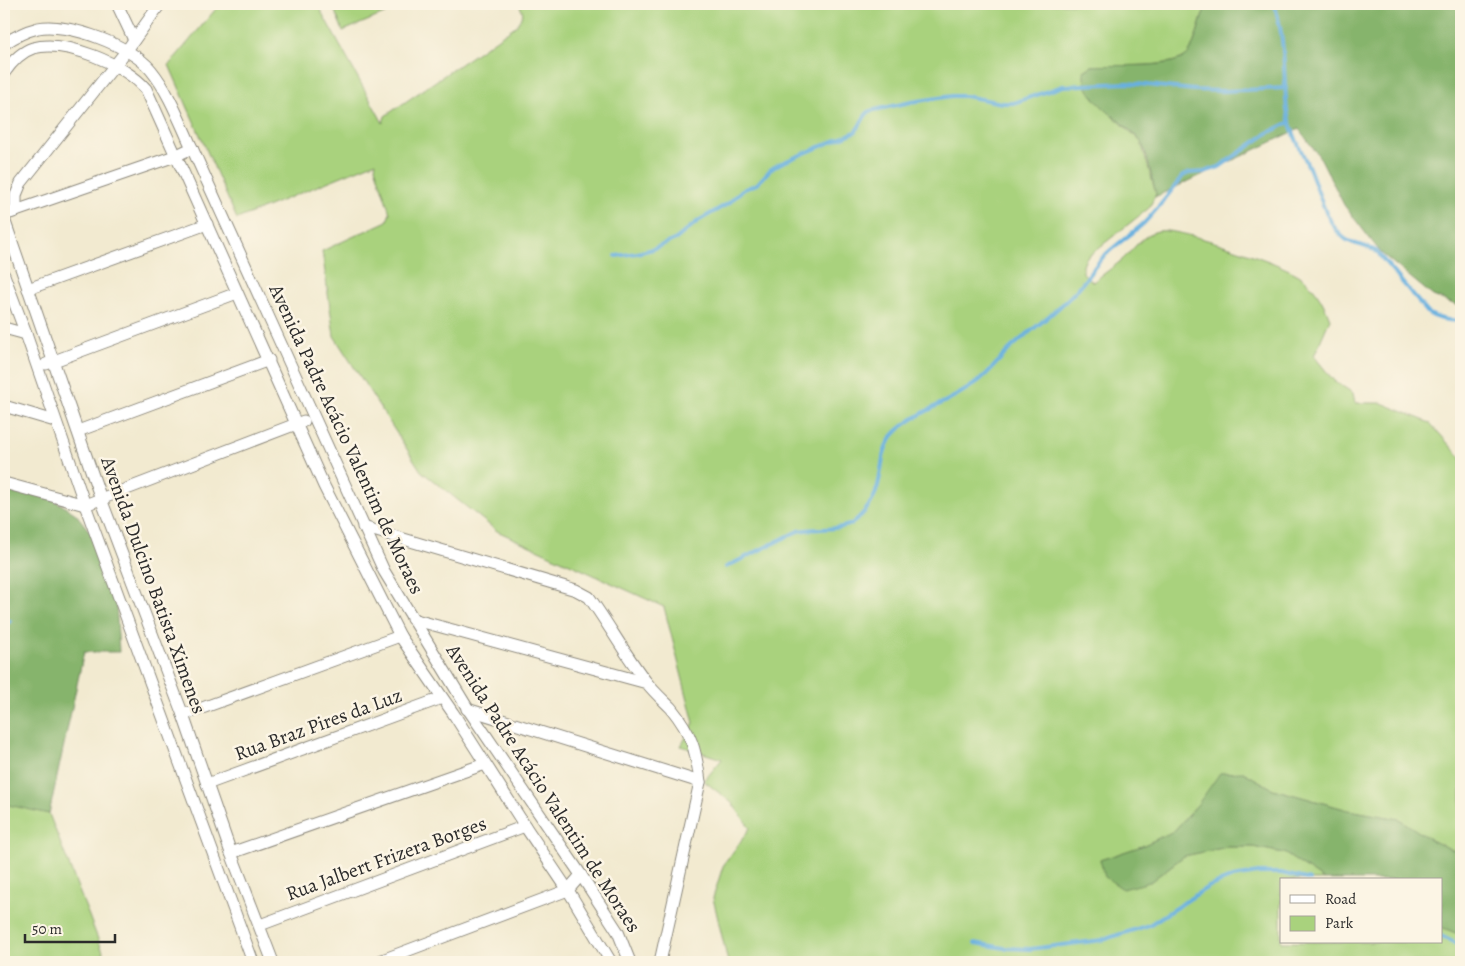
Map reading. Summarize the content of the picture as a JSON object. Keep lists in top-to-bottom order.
{
  "streets": {
    "street": [
      "Avenida Padre Acácio Valentim de Moraes",
      "Avenida Dulcino Batista Ximenes",
      "Rua Braz Pires da Luz",
      "Rua Jalbert Frizera Borges"
    ]
  },
  "crossings": [
    ["Avenida Padre Acácio Valentim de Moraes", "Rua Braz Pires da Luz"],
    ["Avenida Padre Acácio Valentim de Moraes", "Rua Jalbert Frizera Borges"],
    ["Avenida Dulcino Batista Ximenes", "Rua Braz Pires da Luz"],
    ["Avenida Dulcino Batista Ximenes", "Rua Jalbert Frizera Borges"]
  ],
  "legend": ["Road", "Park"],
  "scale_bar": "50 m"
}
